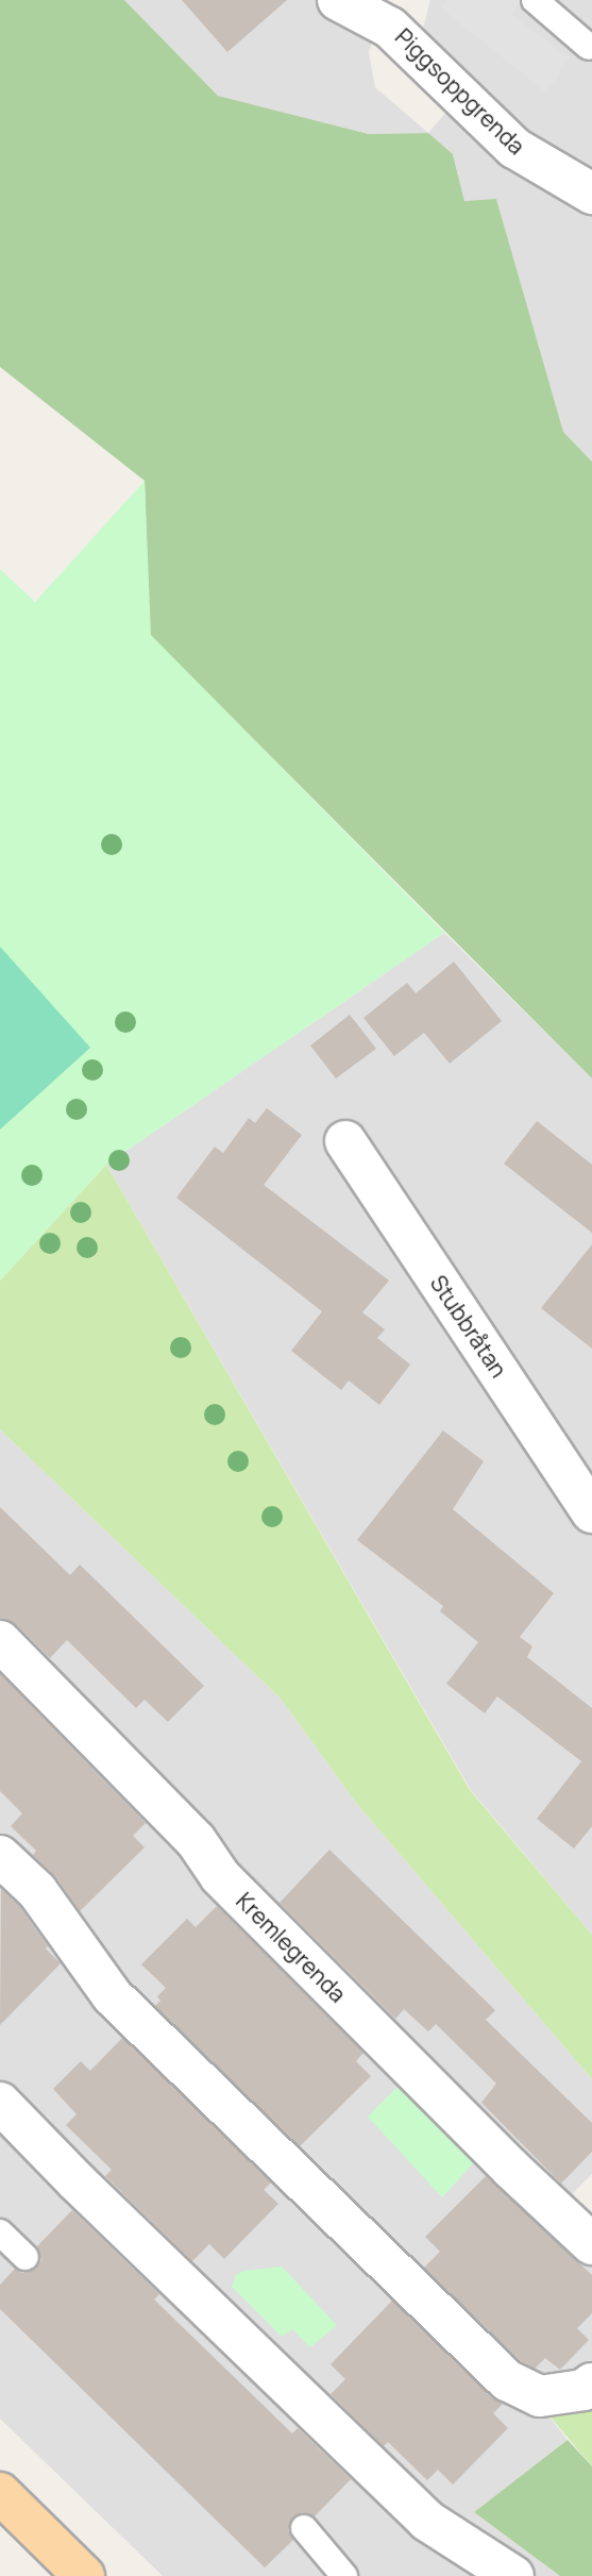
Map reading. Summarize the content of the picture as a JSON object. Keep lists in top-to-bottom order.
{
  "streets": {
    "street": ["Piggsoppgrenda", "Stubbråtan", "Kremlegrenda"]
  }
}
